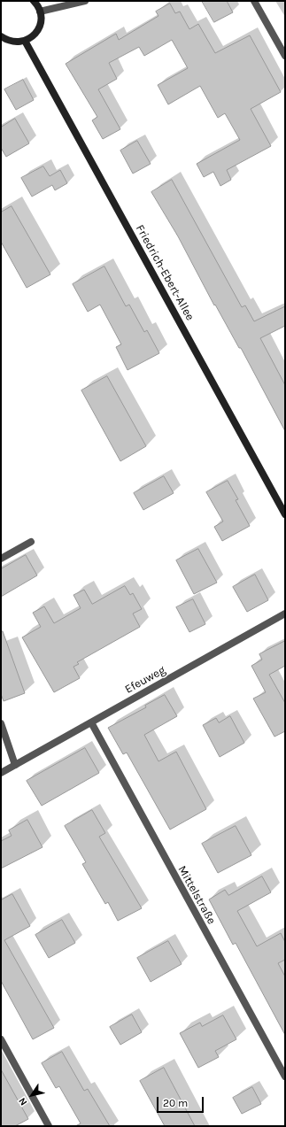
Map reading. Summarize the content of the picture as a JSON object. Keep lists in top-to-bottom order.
{
  "streets": {
    "street": ["Friedrich-Ebert-Allee", "Efeuweg", "Mittelstraße"]
  },
  "crossings": [
    ["Efeuweg", "Mittelstraße"]
  ],
  "scale_bar": "20 m",
  "north": "bottom left"
}
